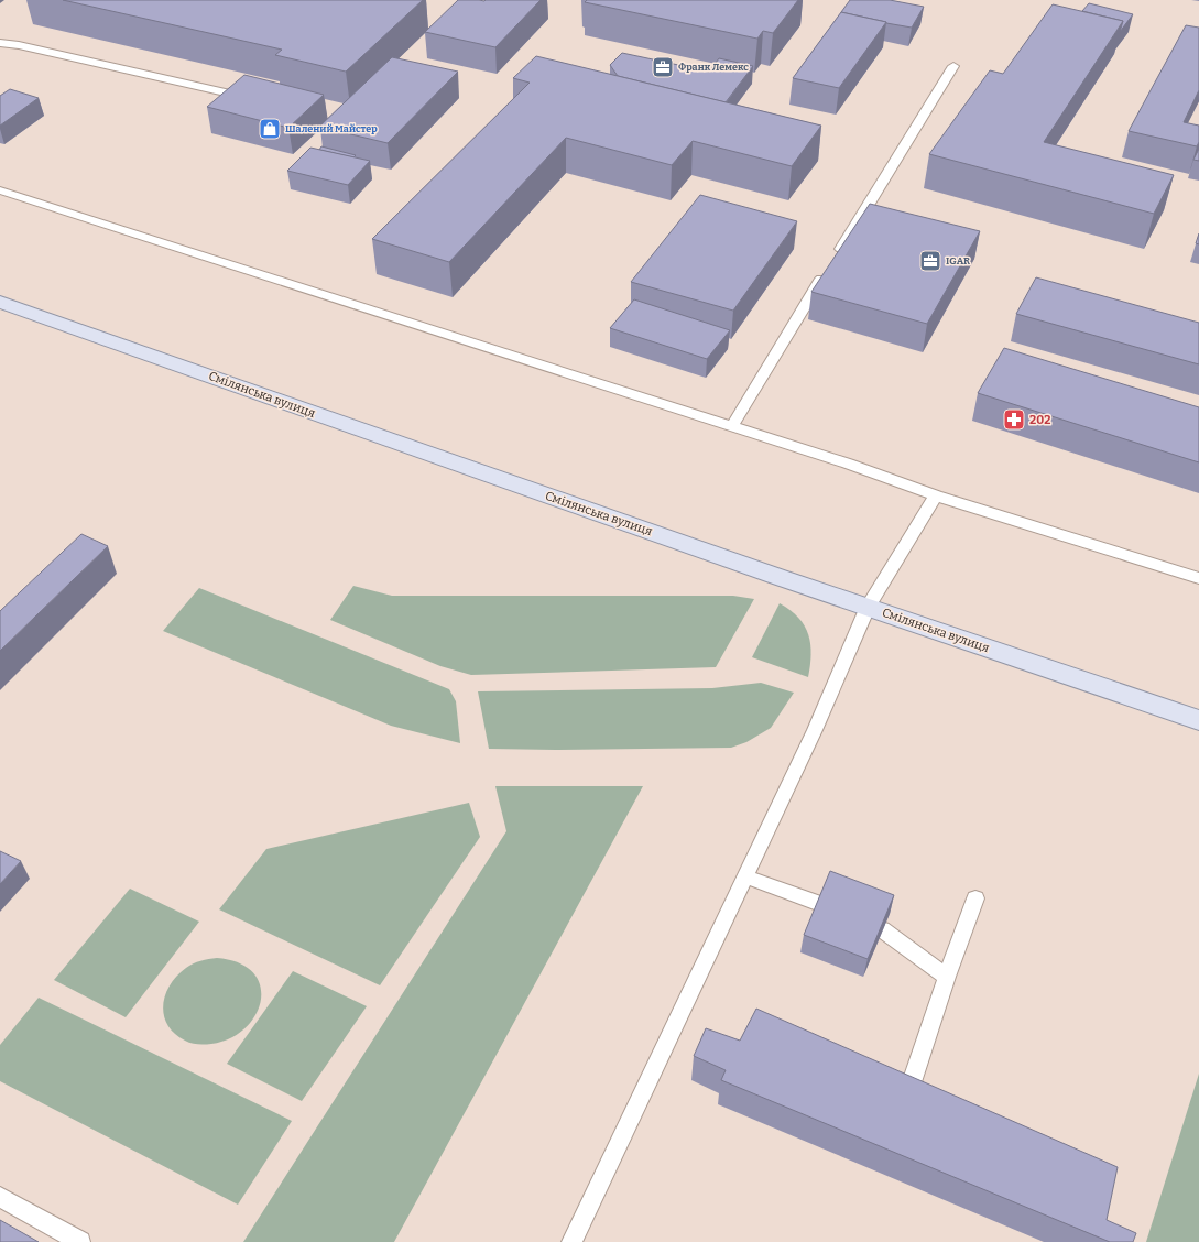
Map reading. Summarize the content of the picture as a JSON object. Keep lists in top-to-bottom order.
{
  "streets": {
    "main road": ["Смілянська вулиця"]
  },
  "places": {
    "office": ["Франк Лемекс", "IGAR"],
    "shop": ["Шалений Майстер"],
    "pharmacy": ["202"]
  }
}
